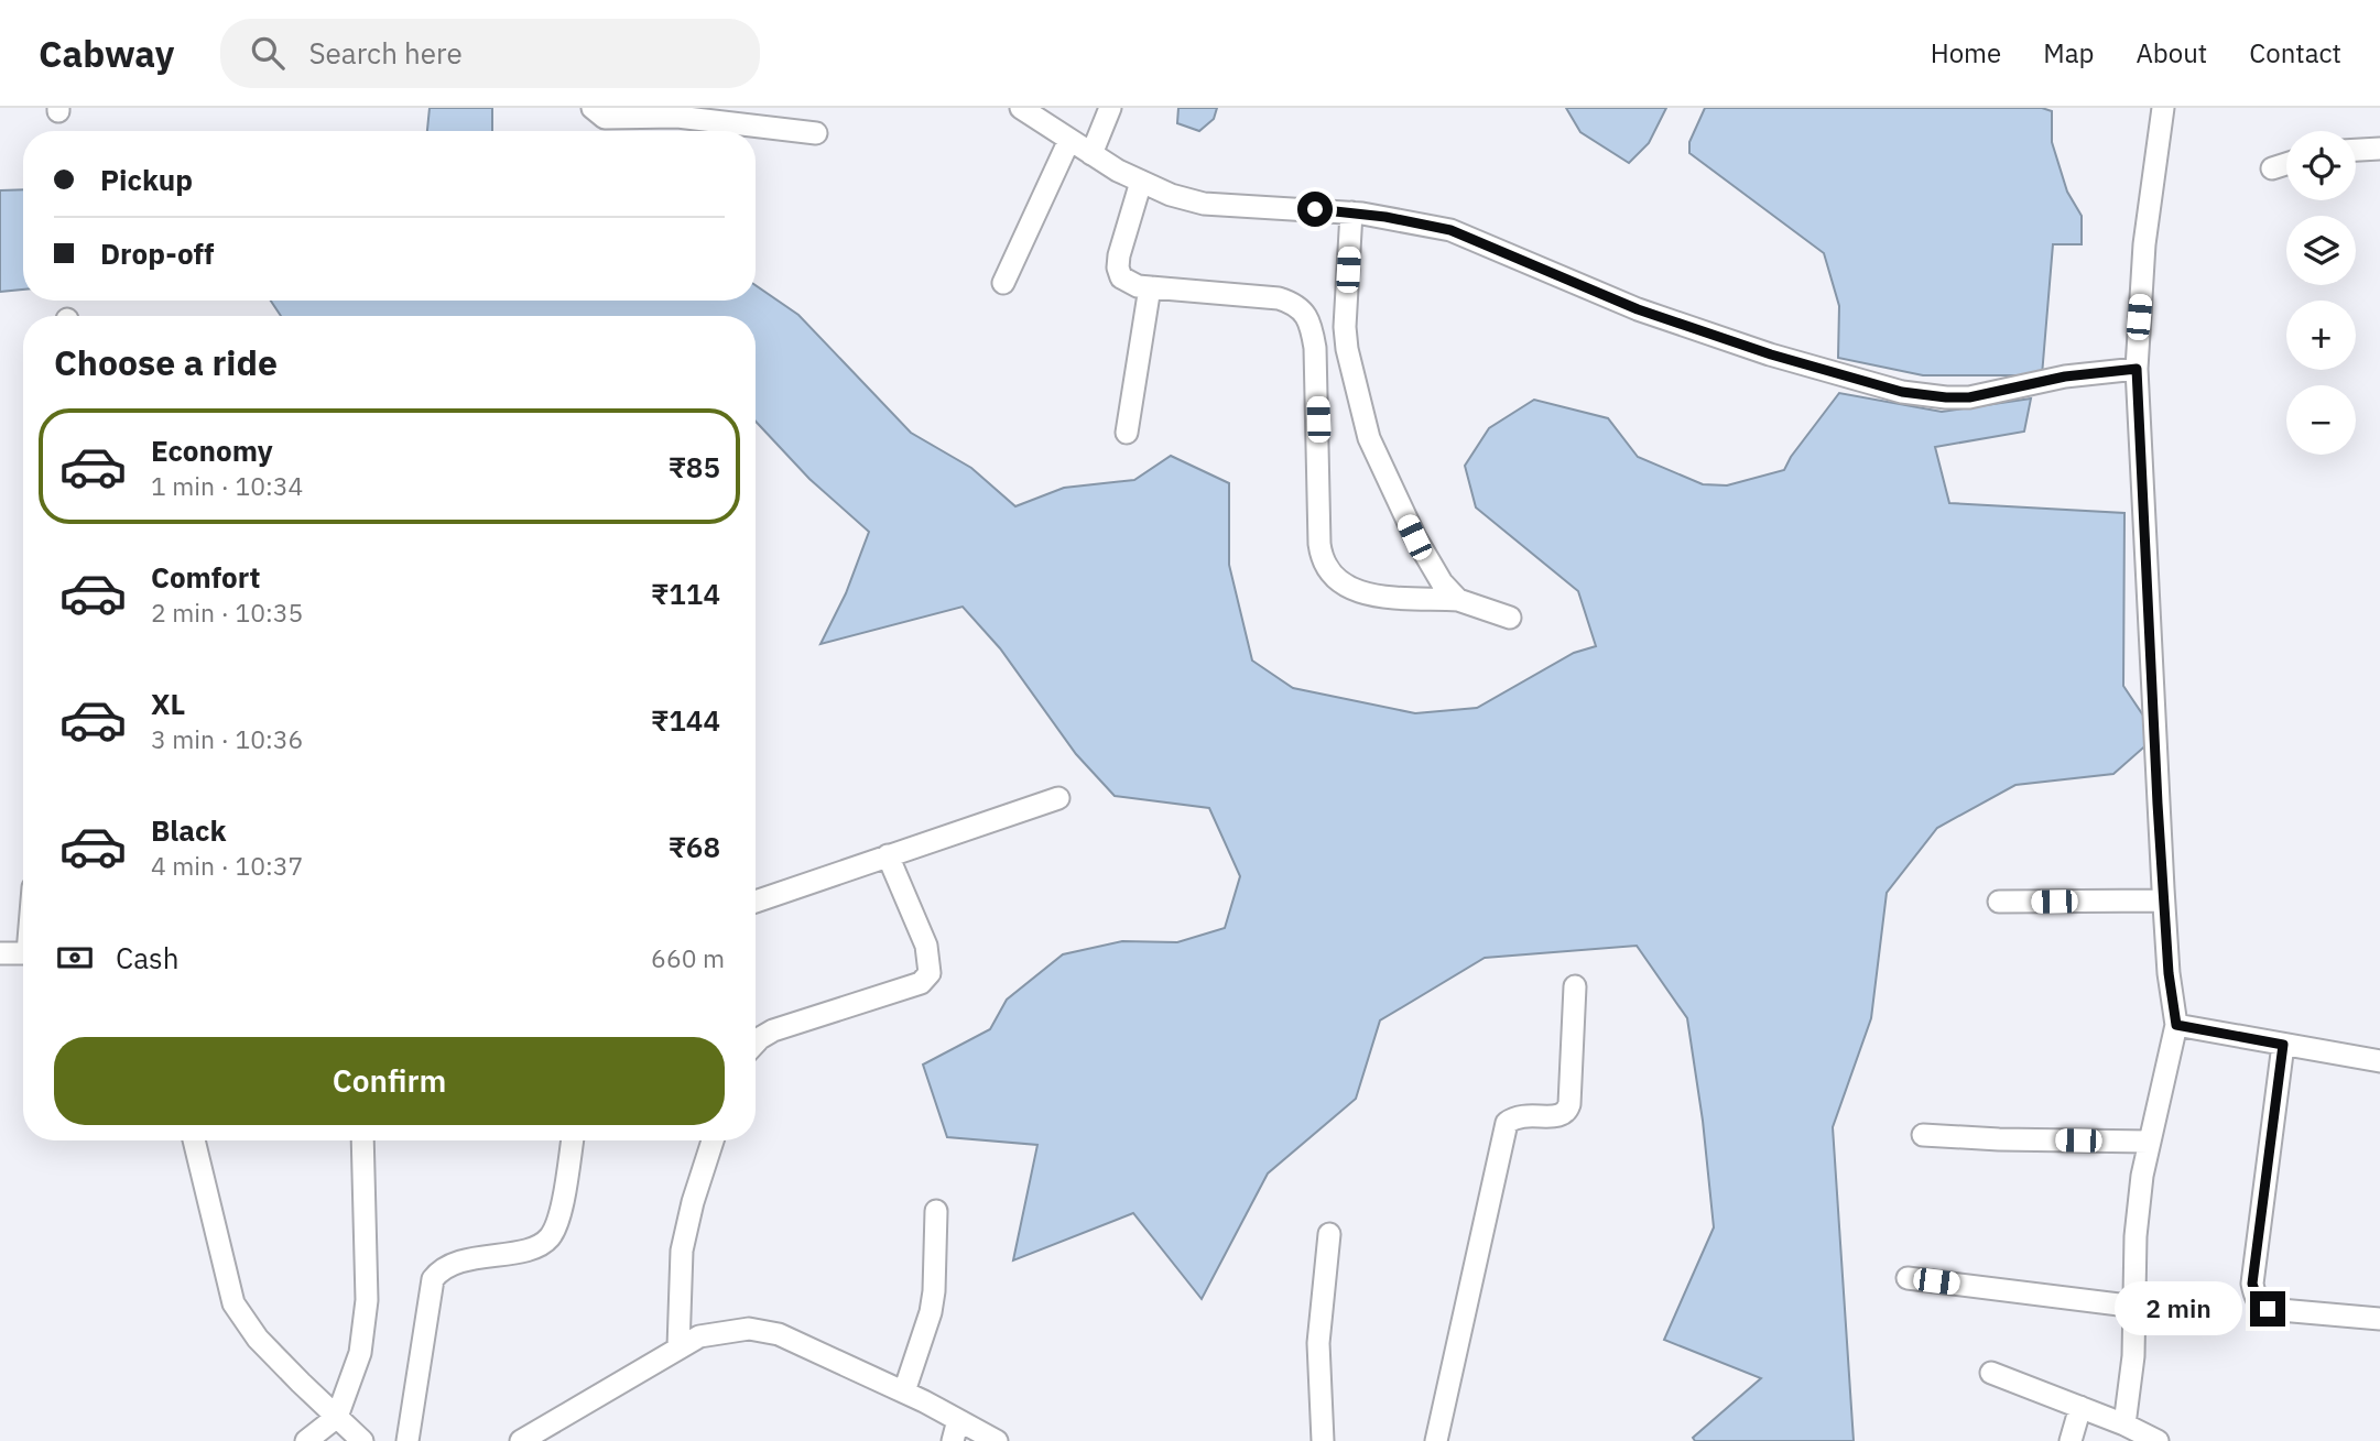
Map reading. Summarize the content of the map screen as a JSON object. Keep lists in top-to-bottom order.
{
  "page": {
    "header": "Cabway",
    "search": "Search here",
    "nav": [
      "Home",
      "Map",
      "About",
      "Contact"
    ],
    "map_buttons": ["+", "−"],
    "banner": ["Pickup", "Drop-off"],
    "heading": "Choose a ride",
    "list": [
      {
        "name": "Economy",
        "note": "1 min · 10:34",
        "value": "₹85"
      },
      {
        "name": "Comfort",
        "note": "2 min · 10:35",
        "value": "₹114"
      },
      {
        "name": "XL",
        "note": "3 min · 10:36",
        "value": "₹144"
      },
      {
        "name": "Black",
        "note": "4 min · 10:37",
        "value": "₹68"
      }
    ],
    "pay": ["Cash", "660 m"],
    "buttons": "Confirm",
    "bubble": "2 min"
  }
}
